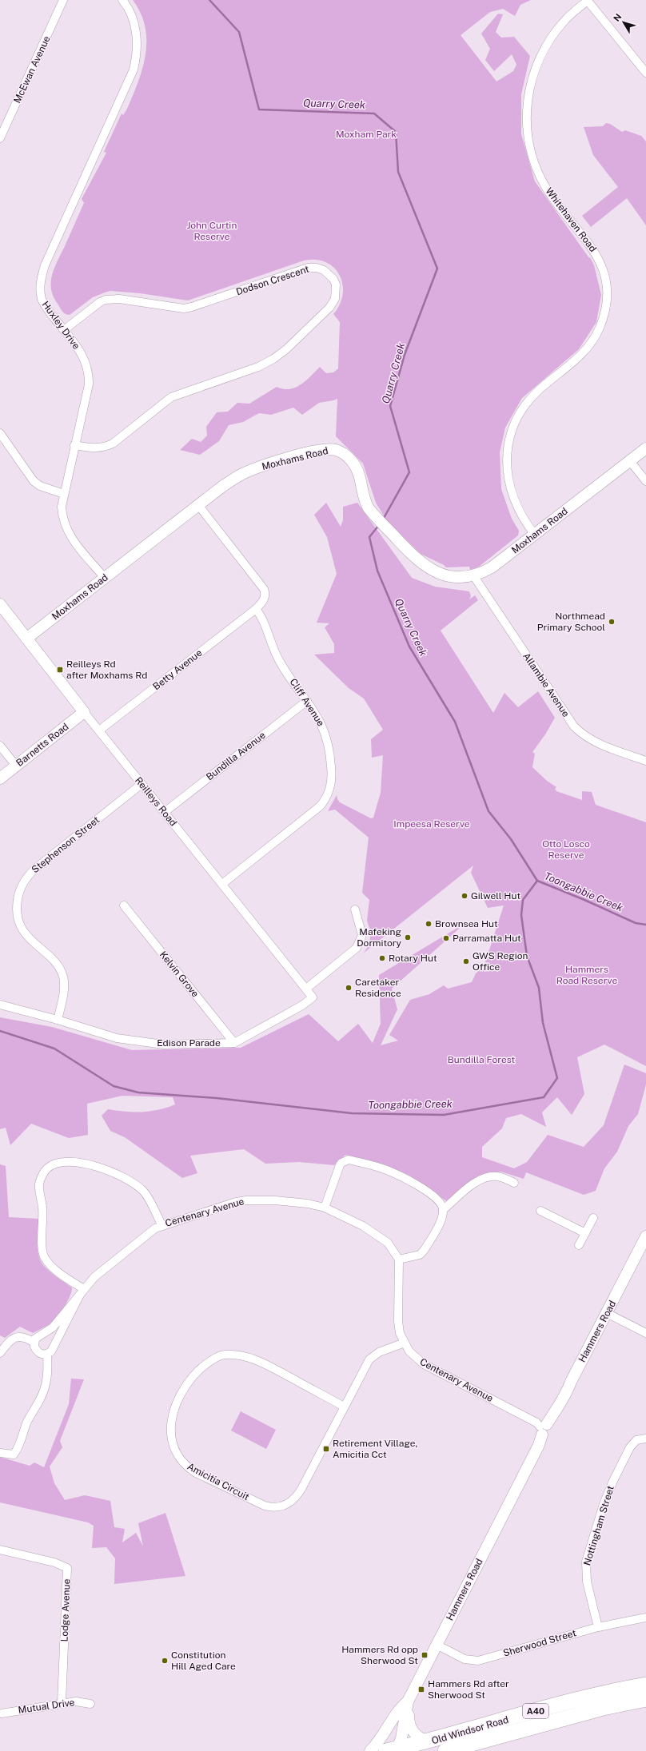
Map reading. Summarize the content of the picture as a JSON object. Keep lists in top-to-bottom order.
{
  "streets": {
    "highway": ["A40", "Old Windsor Road"],
    "street": [
      "McEwan Avenue",
      "Whitehaven Road",
      "Dodson Crescent",
      "Huxley Drive",
      "Moxhams Road",
      "Betty Avenue",
      "Allambie Avenue",
      "Cliff Avenue",
      "Barnetts Road",
      "Bundilla Avenue",
      "Reilleys Road",
      "Stephenson Street",
      "Kelvin Grove",
      "Edison Parade",
      "Centenary Avenue",
      "Hammers Road",
      "Amicitia Circuit",
      "Nottingham Street",
      "Lodge Avenue",
      "Sherwood Street",
      "Mutual Drive"
    ]
  },
  "crossings": [
    ["Whitehaven Road", "Moxhams Road"],
    ["Dodson Crescent", "Huxley Drive"],
    ["Huxley Drive", "Moxhams Road"],
    ["Moxhams Road", "Allambie Avenue"],
    ["Moxhams Road", "Reilleys Road"],
    ["Betty Avenue", "Cliff Avenue"],
    ["Betty Avenue", "Reilleys Road"],
    ["Cliff Avenue", "Bundilla Avenue"],
    ["Cliff Avenue", "Reilleys Road"],
    ["Barnetts Road", "Reilleys Road"],
    ["Bundilla Avenue", "Reilleys Road"],
    ["Reilleys Road", "Stephenson Street"],
    ["Reilleys Road", "Edison Parade"],
    ["Stephenson Street", "Edison Parade"],
    ["Kelvin Grove", "Edison Parade"],
    ["Centenary Avenue", "Hammers Road"],
    ["Centenary Avenue", "Amicitia Circuit"],
    ["Hammers Road", "Sherwood Street"],
    ["Hammers Road", "Old Windsor Road"],
    ["Nottingham Street", "Sherwood Street"],
    ["Lodge Avenue", "Mutual Drive"]
  ],
  "water": ["Quarry Creek", "Toongabbie Creek"],
  "parks": [
    "Moxham Park",
    "John Curtin Reserve",
    "Impeesa Reserve",
    "Otto Losco Reserve",
    "Hammers Road Reserve",
    "Bundilla Forest"
  ],
  "places": {
    "other": [
      "Northmead Primary School",
      "Gilwell Hut",
      "Brownsea Hut",
      "Mafeking Dormitory",
      "Parramatta Hut",
      "Rotary Hut",
      "GWS Region Office",
      "Caretaker Residence",
      "Constitution Hill Aged Care"
    ],
    "transit": [
      "Reilleys Rd after Moxhams Rd",
      "Retirement Village, Amicitia Cct",
      "Hammers Rd opp Sherwood St",
      "Hammers Rd after Sherwood St"
    ]
  },
  "north": "top left"
}
